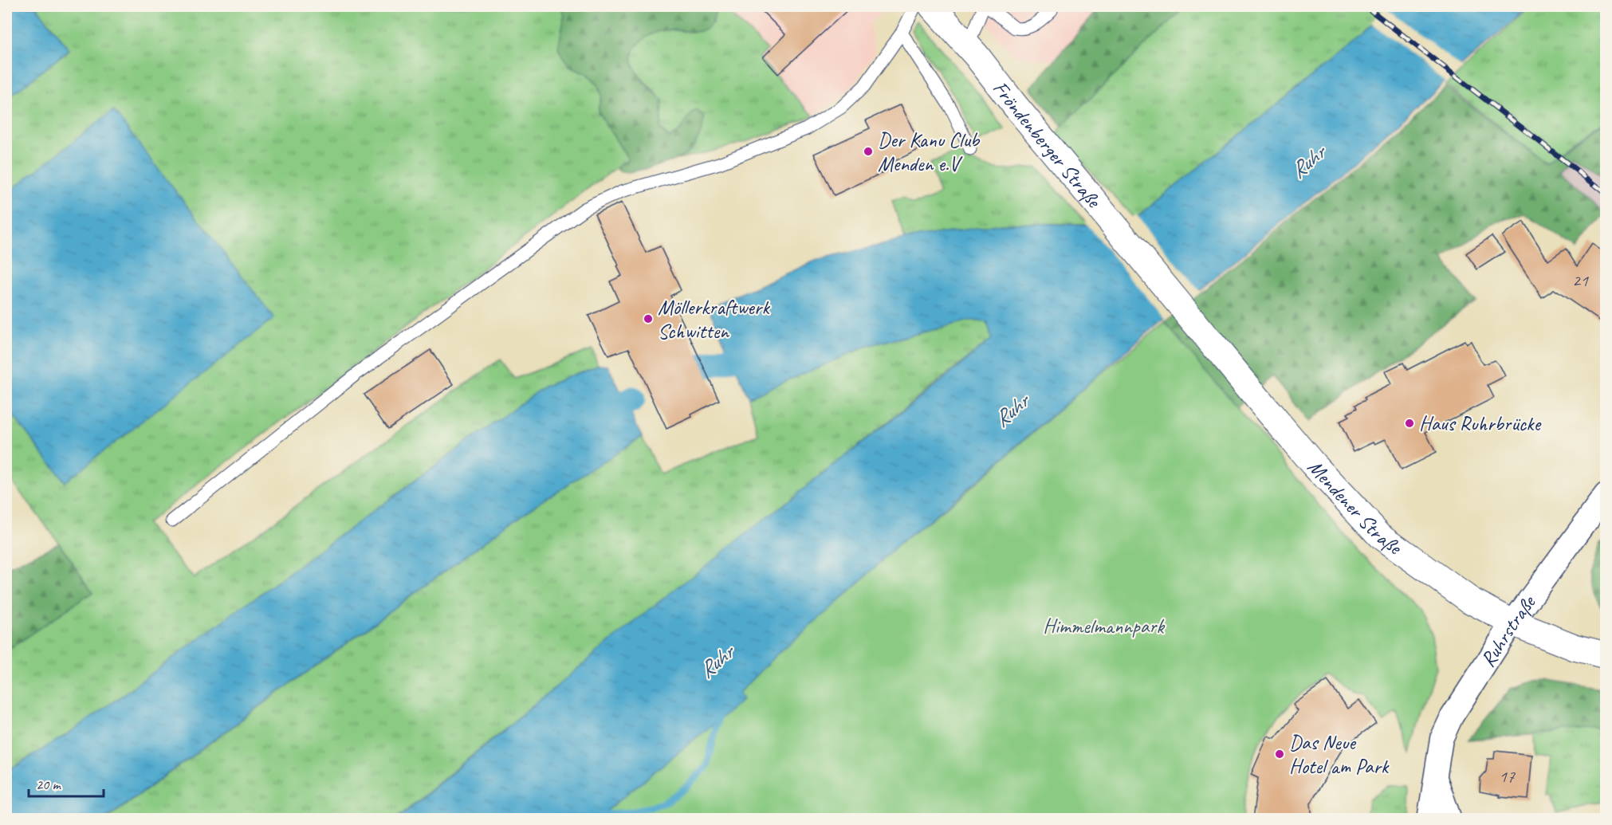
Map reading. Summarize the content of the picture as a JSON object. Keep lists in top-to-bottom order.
{
  "streets": {
    "main road": ["Fröndenberger Straße", "Mendener Straße"],
    "street": ["Ruhrstraße"]
  },
  "crossings": [
    ["Fröndenberger Straße", "Mendener Straße"],
    ["Mendener Straße", "Ruhrstraße"]
  ],
  "water": ["Ruhr"],
  "parks": ["Himmelmannpark"],
  "places": [
    "Der Kanu Club Menden e.V",
    "Möllerkraftwerk Schwitten",
    "Haus Ruhrbrücke",
    "Das Neue Hotel am Park"
  ],
  "house_numbers": ["21", "17"],
  "scale_bar": "20 m"
}
